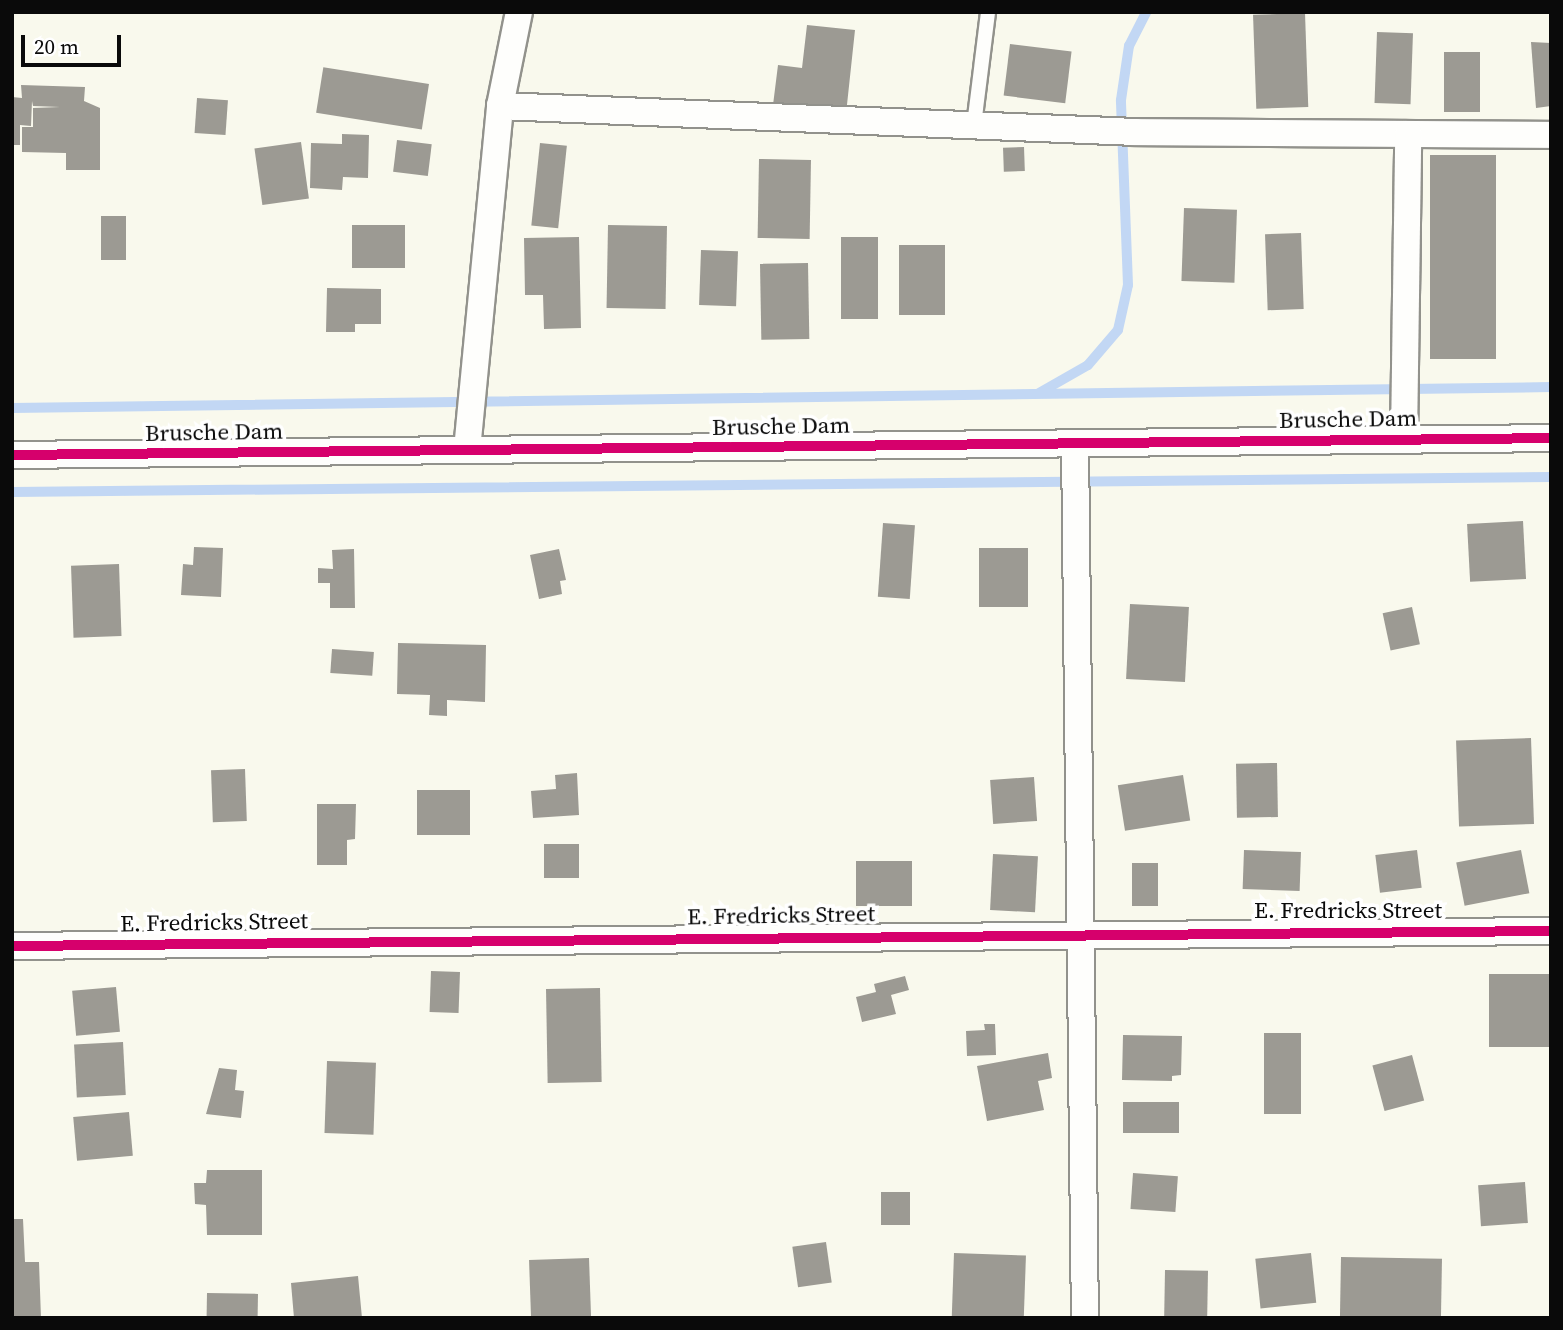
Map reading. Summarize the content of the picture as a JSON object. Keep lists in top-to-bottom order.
{
  "streets": {
    "street": ["Brusche Dam", "E. Fredricks Street"]
  },
  "scale_bar": "20 m"
}
